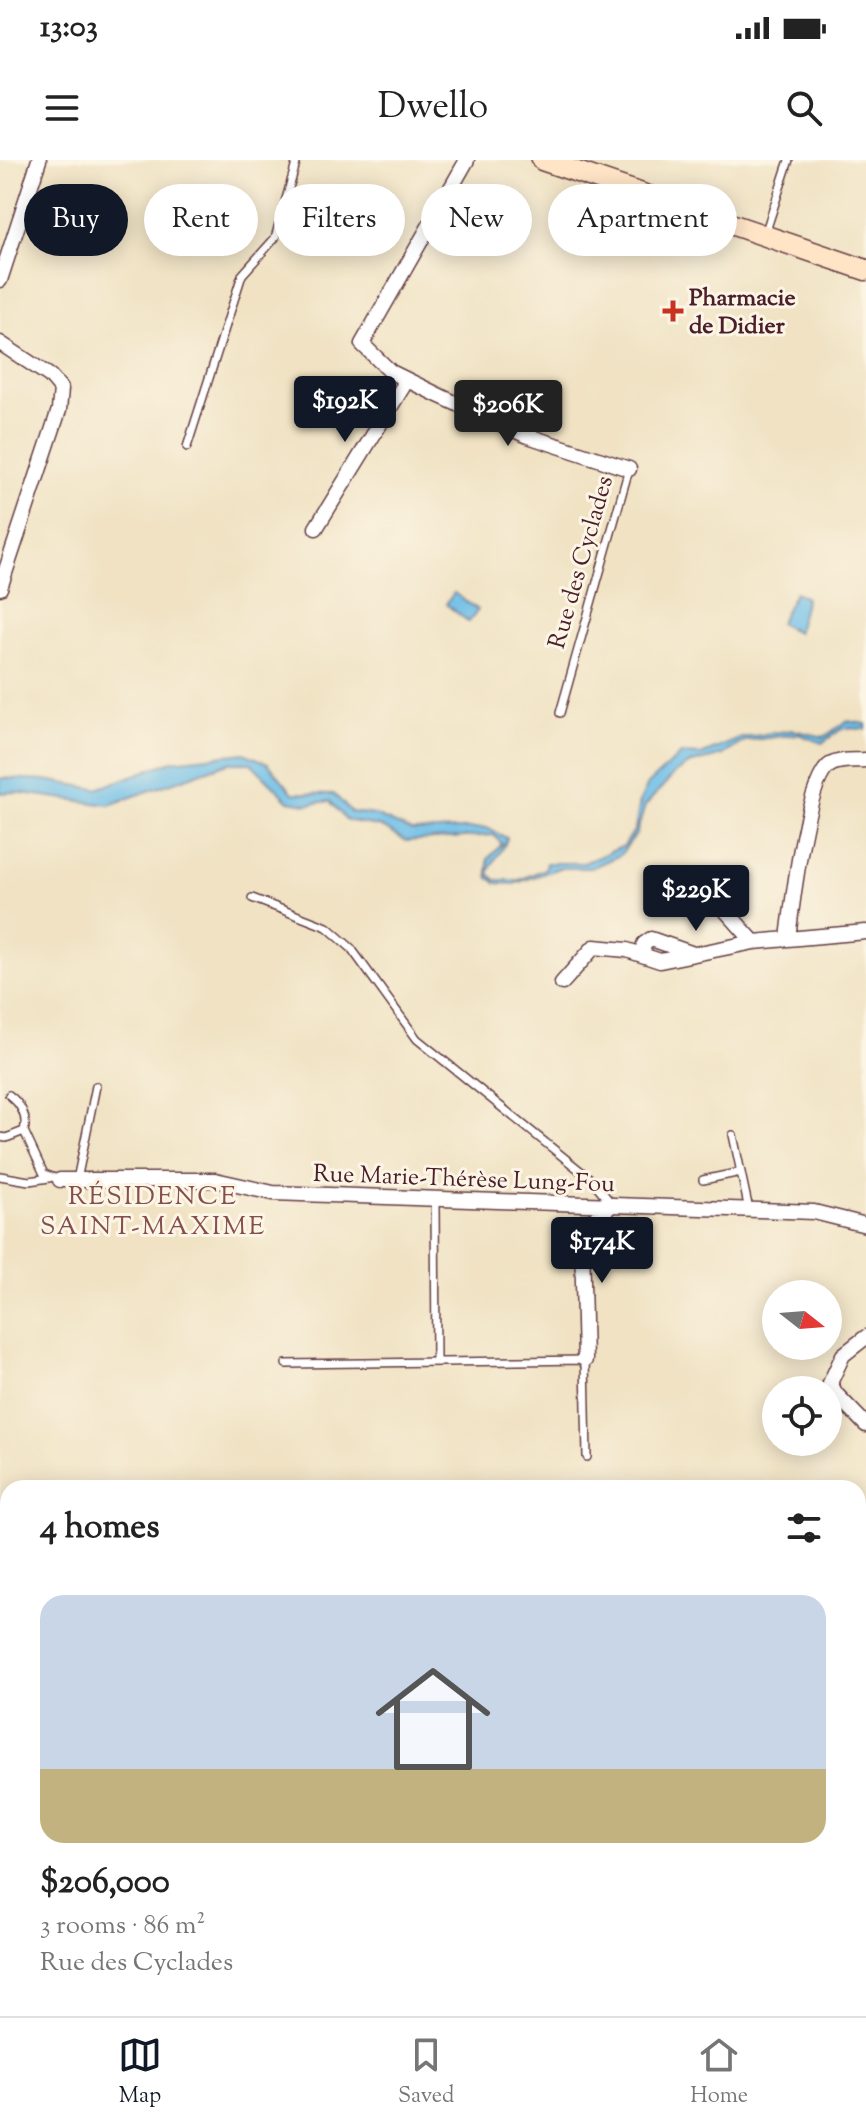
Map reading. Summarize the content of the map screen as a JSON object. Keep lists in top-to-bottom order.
{
  "streets": {
    "street": ["Rue des Cyclades", "Rue Marie-Thérèse Lung-Fou"]
  },
  "districts": ["RÉSIDENCE SAINT-MAXIME"],
  "places": {
    "health": ["Pharmacie de Didier"]
  },
  "north": "right",
  "page": {
    "status": "13:03",
    "header": "Dwello",
    "chip": [
      "Buy",
      "Rent",
      "Filters",
      "New",
      "Apartment"
    ],
    "price": [
      "$192K",
      "$206K",
      "$229K",
      "$174K"
    ],
    "heading": "4 homes",
    "list": [
      {
        "name": "$206,000",
        "note": "3 rooms · 86 m² · Rue des Cyclades"
      }
    ],
    "tabs": ["Map", "Saved", "Home"]
  }
}
